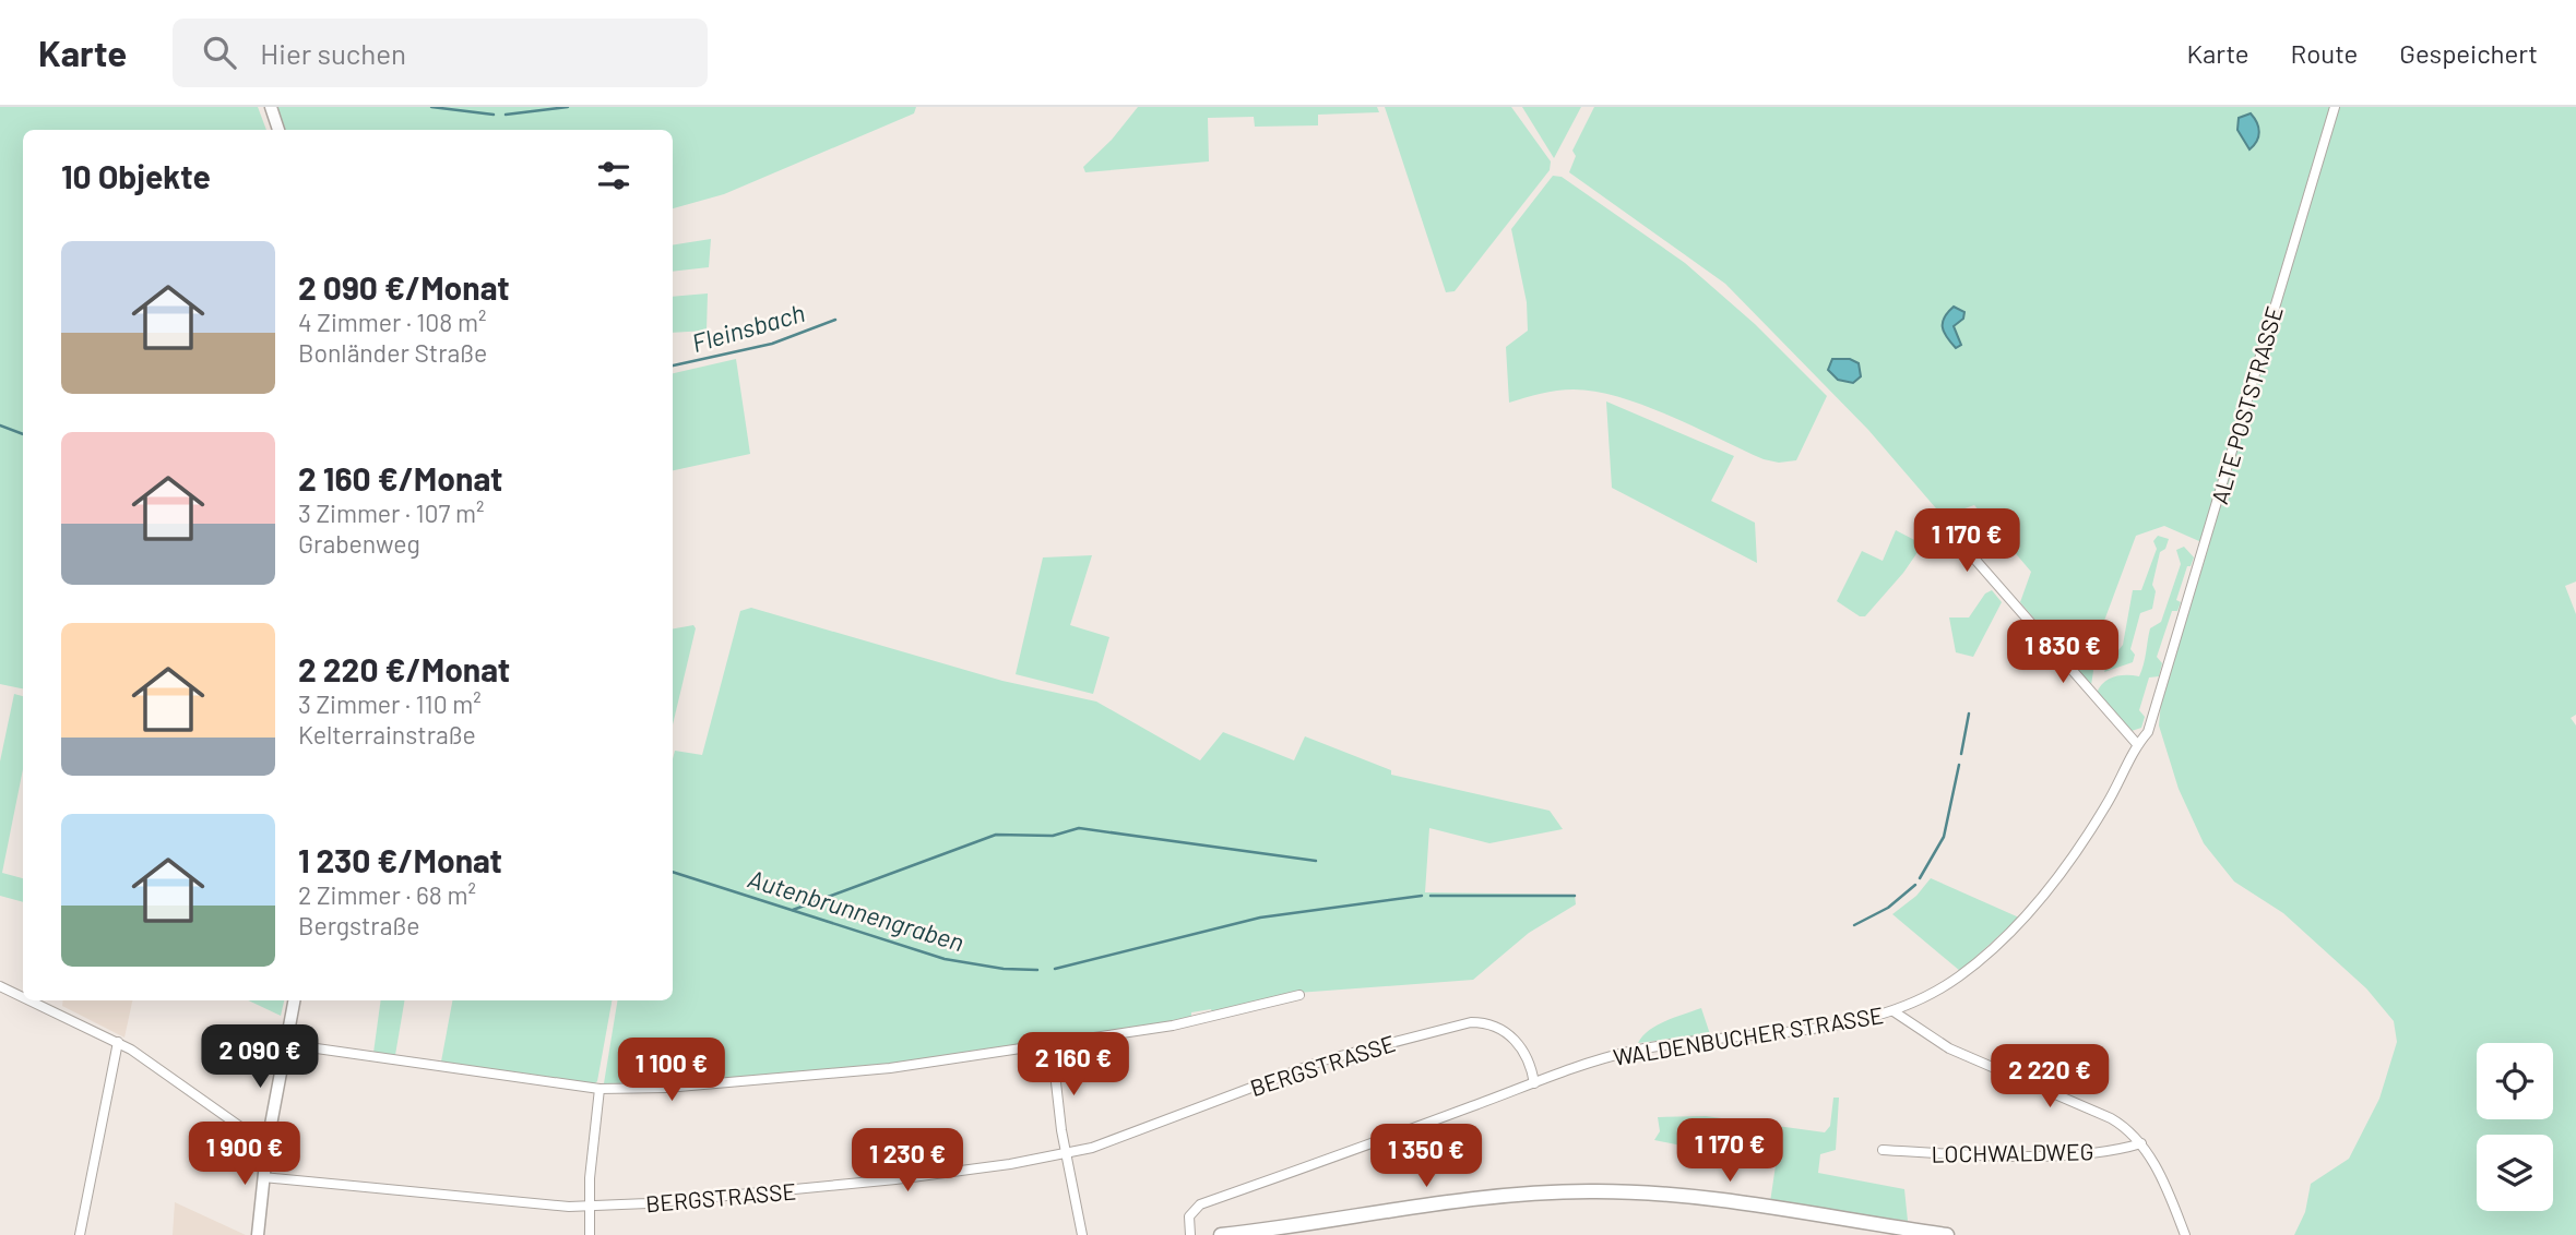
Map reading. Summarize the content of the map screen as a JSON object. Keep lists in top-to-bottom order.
{
  "streets": {
    "street": [
      "ALTE POSTSTRASSE",
      "WALDENBUCHER STRASSE",
      "BERGSTRASSE",
      "LOCHWALDWEG"
    ]
  },
  "crossings": [
    ["ALTE POSTSTRASSE", "WALDENBUCHER STRASSE"],
    ["WALDENBUCHER STRASSE", "BERGSTRASSE"]
  ],
  "water": ["Fleinsbach", "Autenbrunnengraben"],
  "page": {
    "header": "Karte",
    "search": "Hier suchen",
    "nav": ["Karte", "Route", "Gespeichert"],
    "heading": "10 Objekte",
    "list": [
      {
        "name": "2 090 €/Monat",
        "note": "4 Zimmer · 108 m² · Bonländer Straße"
      },
      {
        "name": "2 160 €/Monat",
        "note": "3 Zimmer · 107 m² · Grabenweg"
      },
      {
        "name": "2 220 €/Monat",
        "note": "3 Zimmer · 110 m² · Kelterrainstraße"
      },
      {
        "name": "1 230 €/Monat",
        "note": "2 Zimmer · 68 m² · Bergstraße"
      }
    ],
    "price": [
      "1 170 €",
      "1 830 €",
      "2 090 €",
      "2 160 €",
      "1 100 €",
      "2 220 €",
      "1 170 €",
      "1 900 €",
      "1 350 €",
      "1 230 €"
    ]
  }
}
